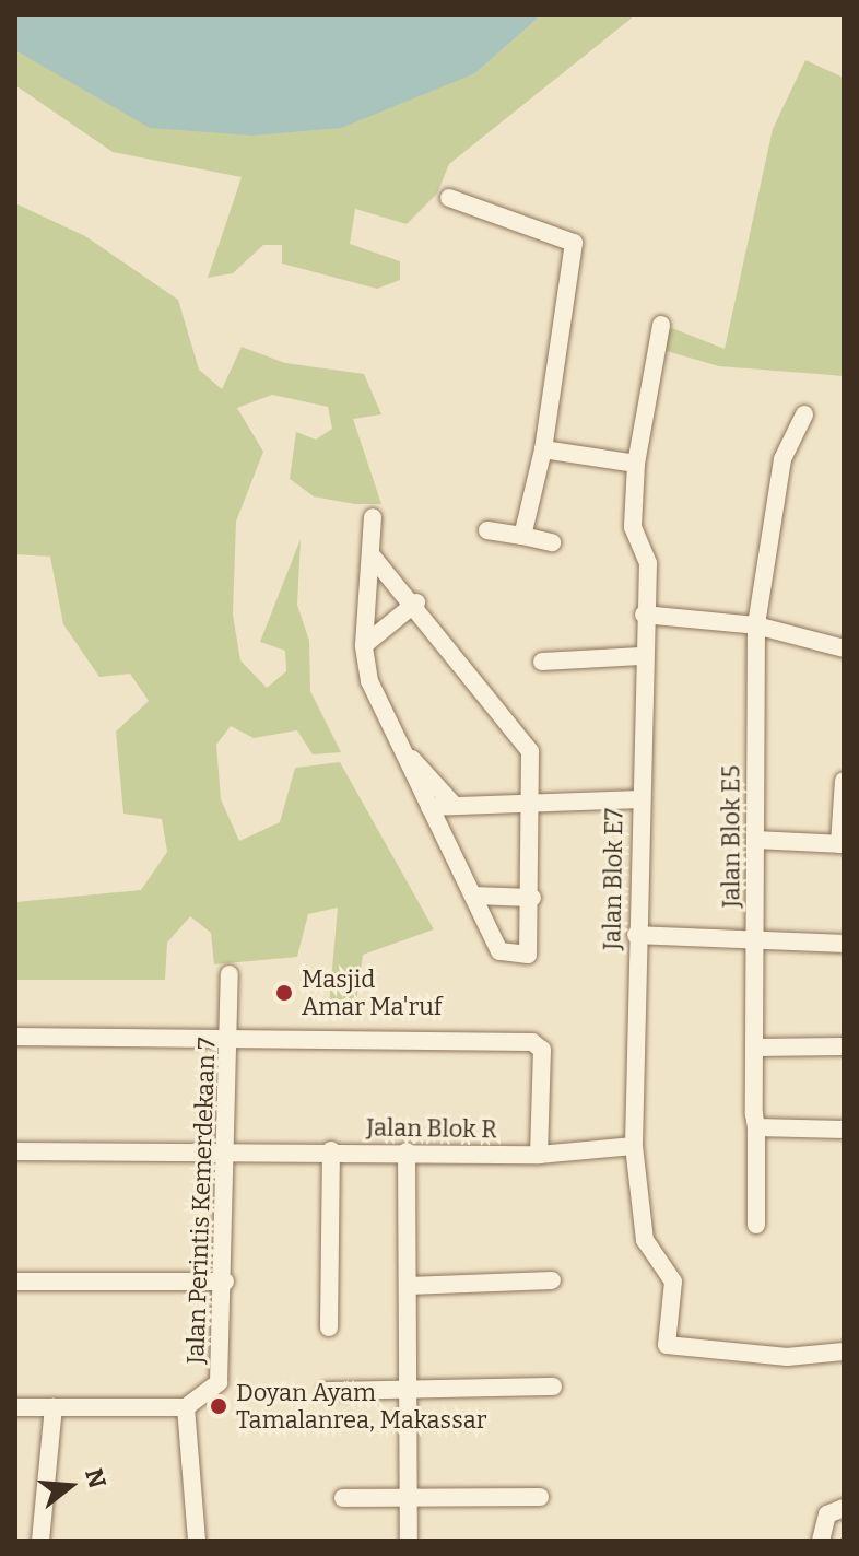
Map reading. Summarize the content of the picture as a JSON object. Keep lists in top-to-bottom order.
{
  "streets": {
    "street": [
      "Jalan Blok E5",
      "Jalan Blok E7",
      "Jalan Blok R",
      "Jalan Perintis Kemerdekaan 7"
    ]
  },
  "crossings": [
    ["Jalan Blok E7", "Jalan Blok R"],
    ["Jalan Blok R", "Jalan Perintis Kemerdekaan 7"]
  ],
  "places": ["Masjid Amar Ma'ruf", "Doyan Ayam Tamalanrea, Makassar"],
  "north": "right"
}
